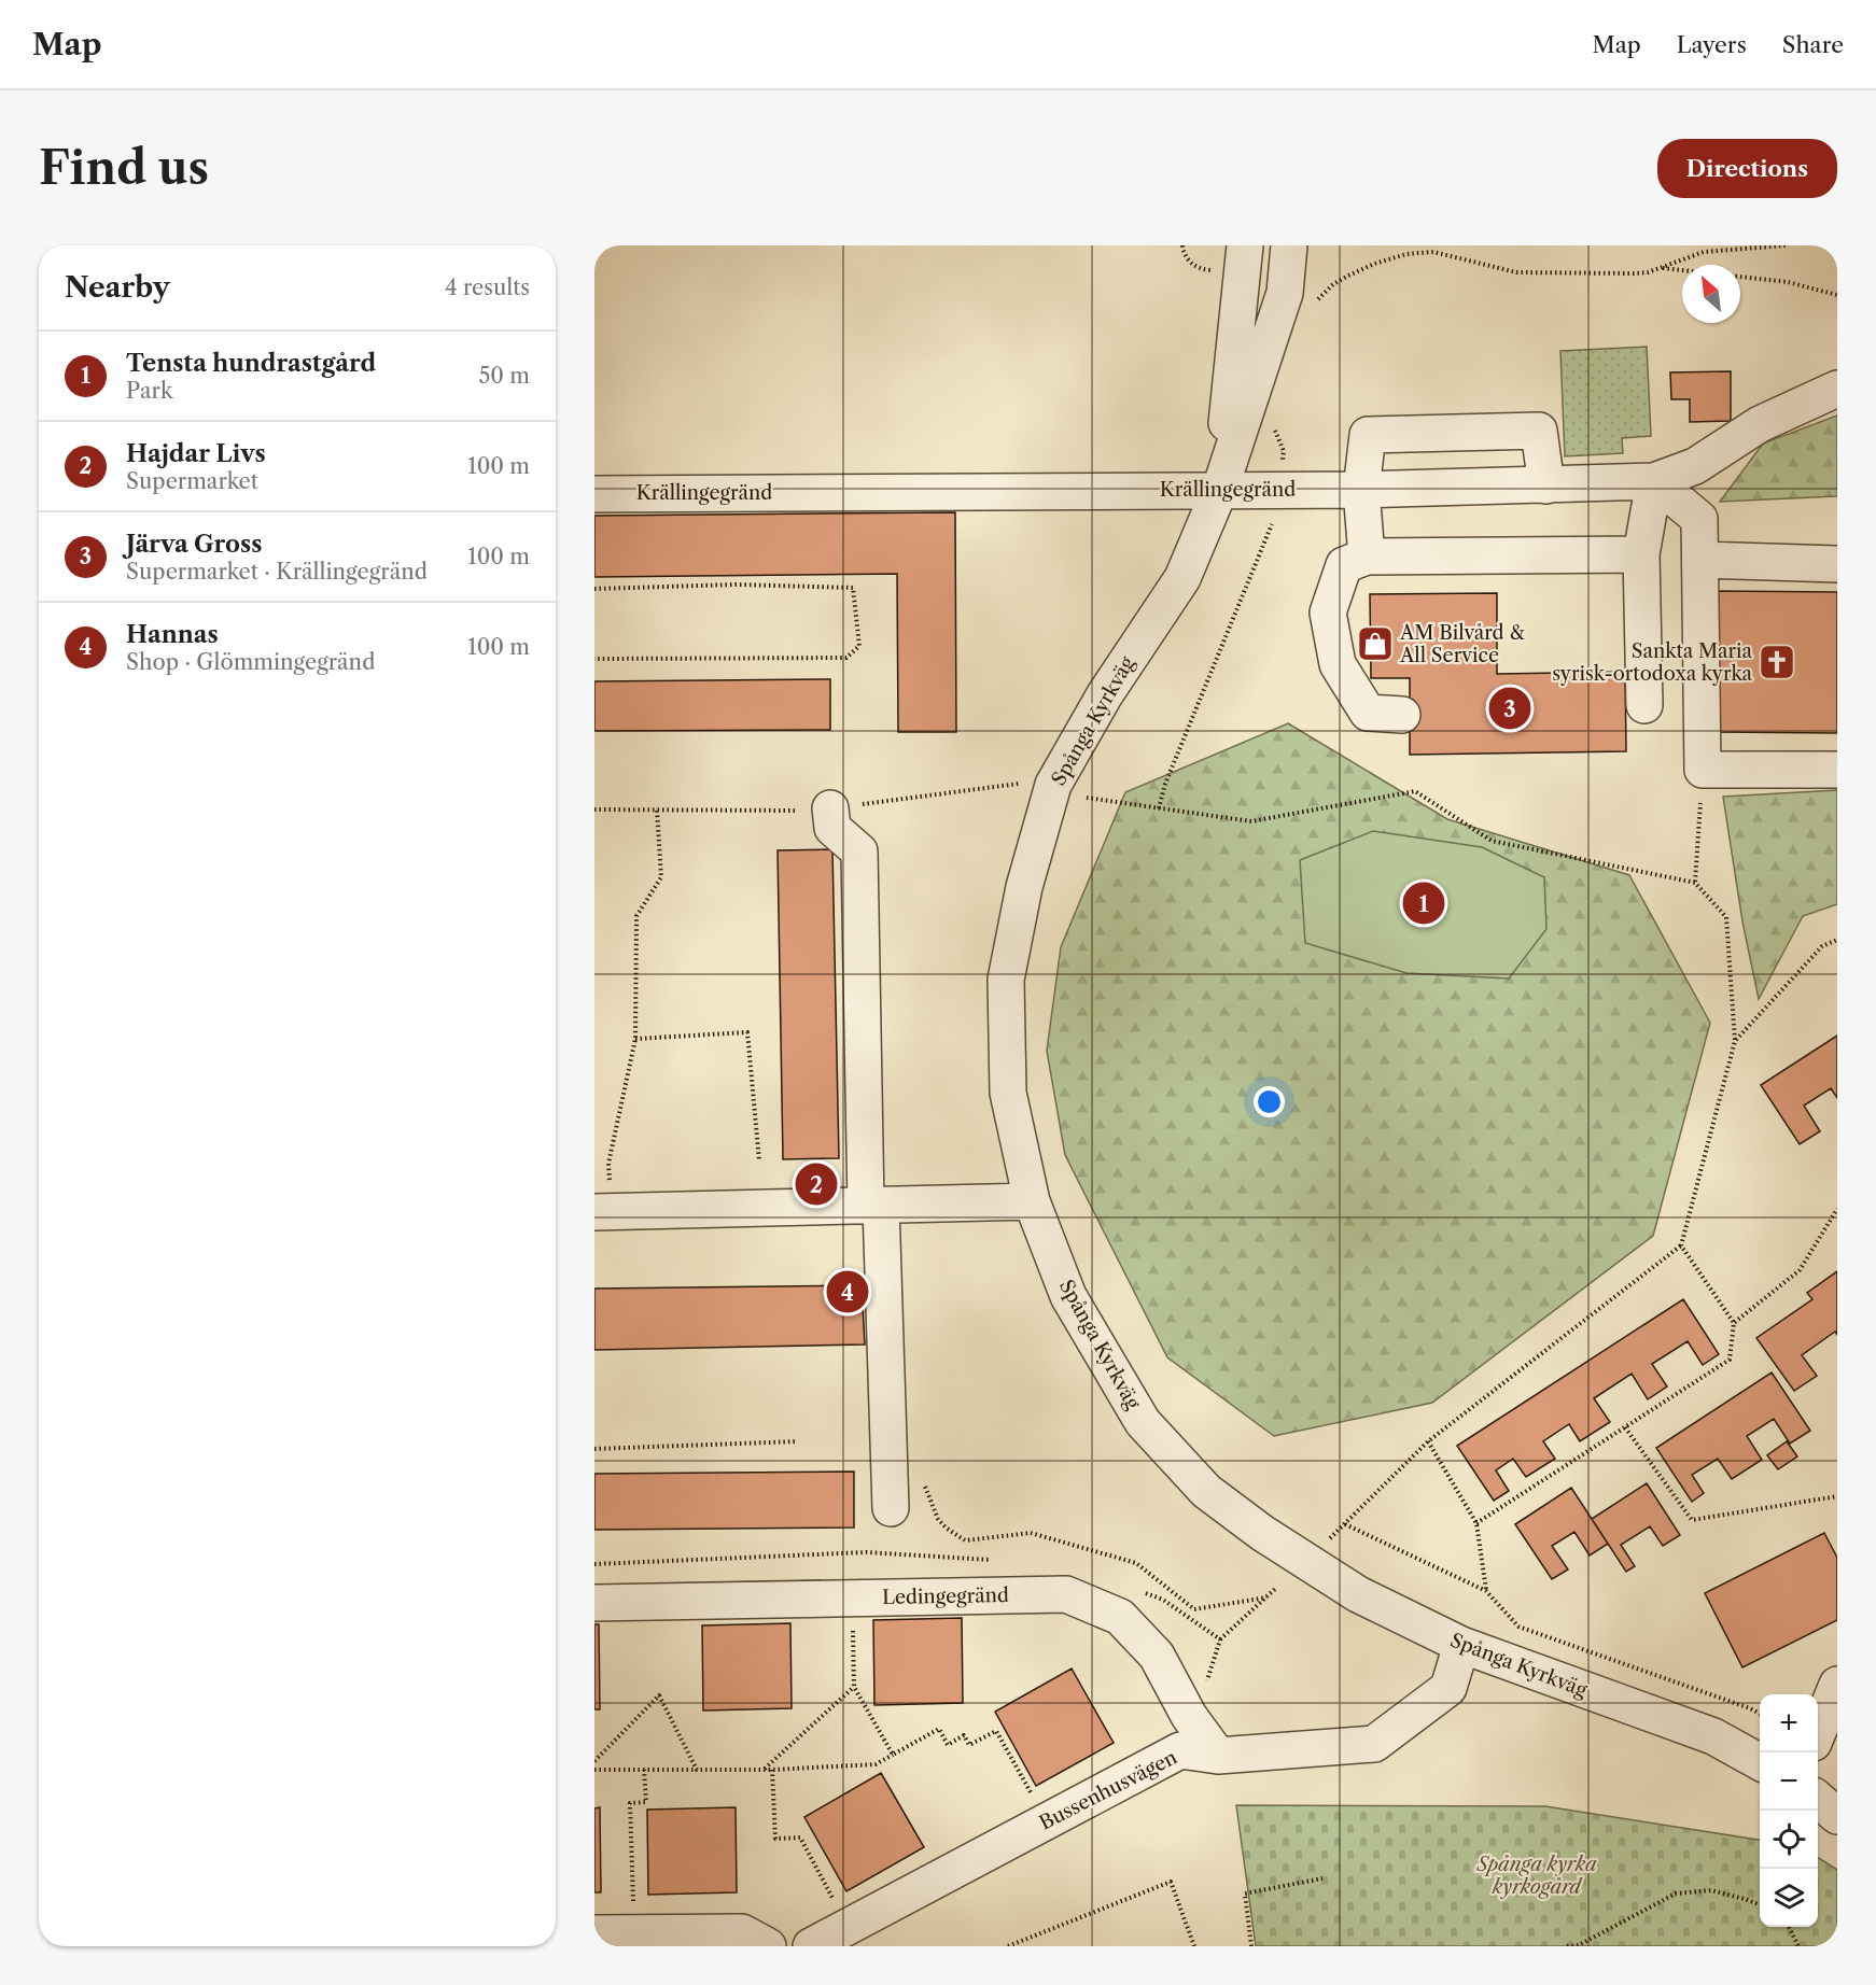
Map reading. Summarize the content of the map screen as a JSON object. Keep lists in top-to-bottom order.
{
  "streets": {
    "street": [
      "Krällingegränd",
      "Spånga Kyrkväg",
      "Ledingegränd",
      "Bussenhusvägen"
    ]
  },
  "crossings": [
    ["Krällingegränd", "Spånga Kyrkväg"],
    ["Spånga Kyrkväg", "Bussenhusvägen"],
    ["Ledingegränd", "Bussenhusvägen"]
  ],
  "parks": ["Spånga kyrka kyrkogård"],
  "places": {
    "shop": ["AM Bilvård & All Service"],
    "church": ["Sankta Maria syrisk-ortodoxa kyrka"]
  },
  "north": "top left",
  "page": {
    "header": "Map",
    "nav": ["Map", "Layers", "Share"],
    "buttons": "Directions",
    "title": "Find us",
    "heading": ["Nearby", "4 results"],
    "list": [
      {
        "mark": "1",
        "name": "Tensta hundrastgård",
        "note": "Park",
        "value": "50 m"
      },
      {
        "mark": "2",
        "name": "Hajdar Livs",
        "note": "Supermarket",
        "value": "100 m"
      },
      {
        "mark": "3",
        "name": "Järva Gross",
        "note": "Supermarket · Krällingegränd",
        "value": "100 m"
      },
      {
        "mark": "4",
        "name": "Hannas",
        "note": "Shop · Glömmingegränd",
        "value": "100 m"
      }
    ],
    "pins": [
      "3",
      "1",
      "2",
      "4"
    ],
    "map_buttons": ["+", "−"]
  }
}
